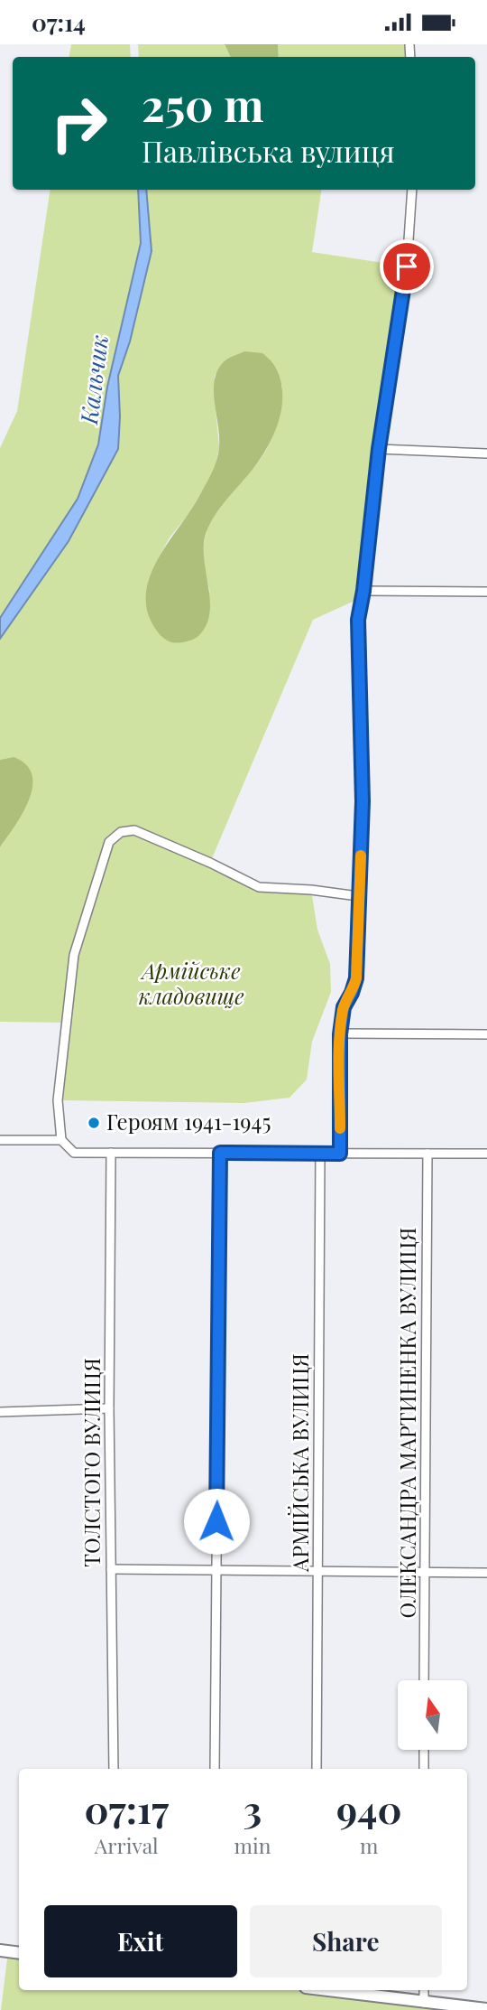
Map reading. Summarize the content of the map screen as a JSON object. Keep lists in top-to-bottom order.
{
  "streets": {
    "street": ["ОЛЕКСАНДРА МАРТИНЕНКА ВУЛИЦЯ", "ТОЛСТОГО ВУЛИЦЯ", "АРМІЙСЬКА ВУЛИЦЯ"]
  },
  "water": ["Кальчик"],
  "parks": ["Армійське кладовище"],
  "places": ["Героям 1941-1945"],
  "north": "top",
  "page": {
    "status": "07:14",
    "turn": ["250 m", "Павлівська вулиця"],
    "eta": [
      "07:17",
      "Arrival",
      "3",
      "min",
      "940",
      "m"
    ],
    "buttons": ["Exit", "Share"]
  }
}
